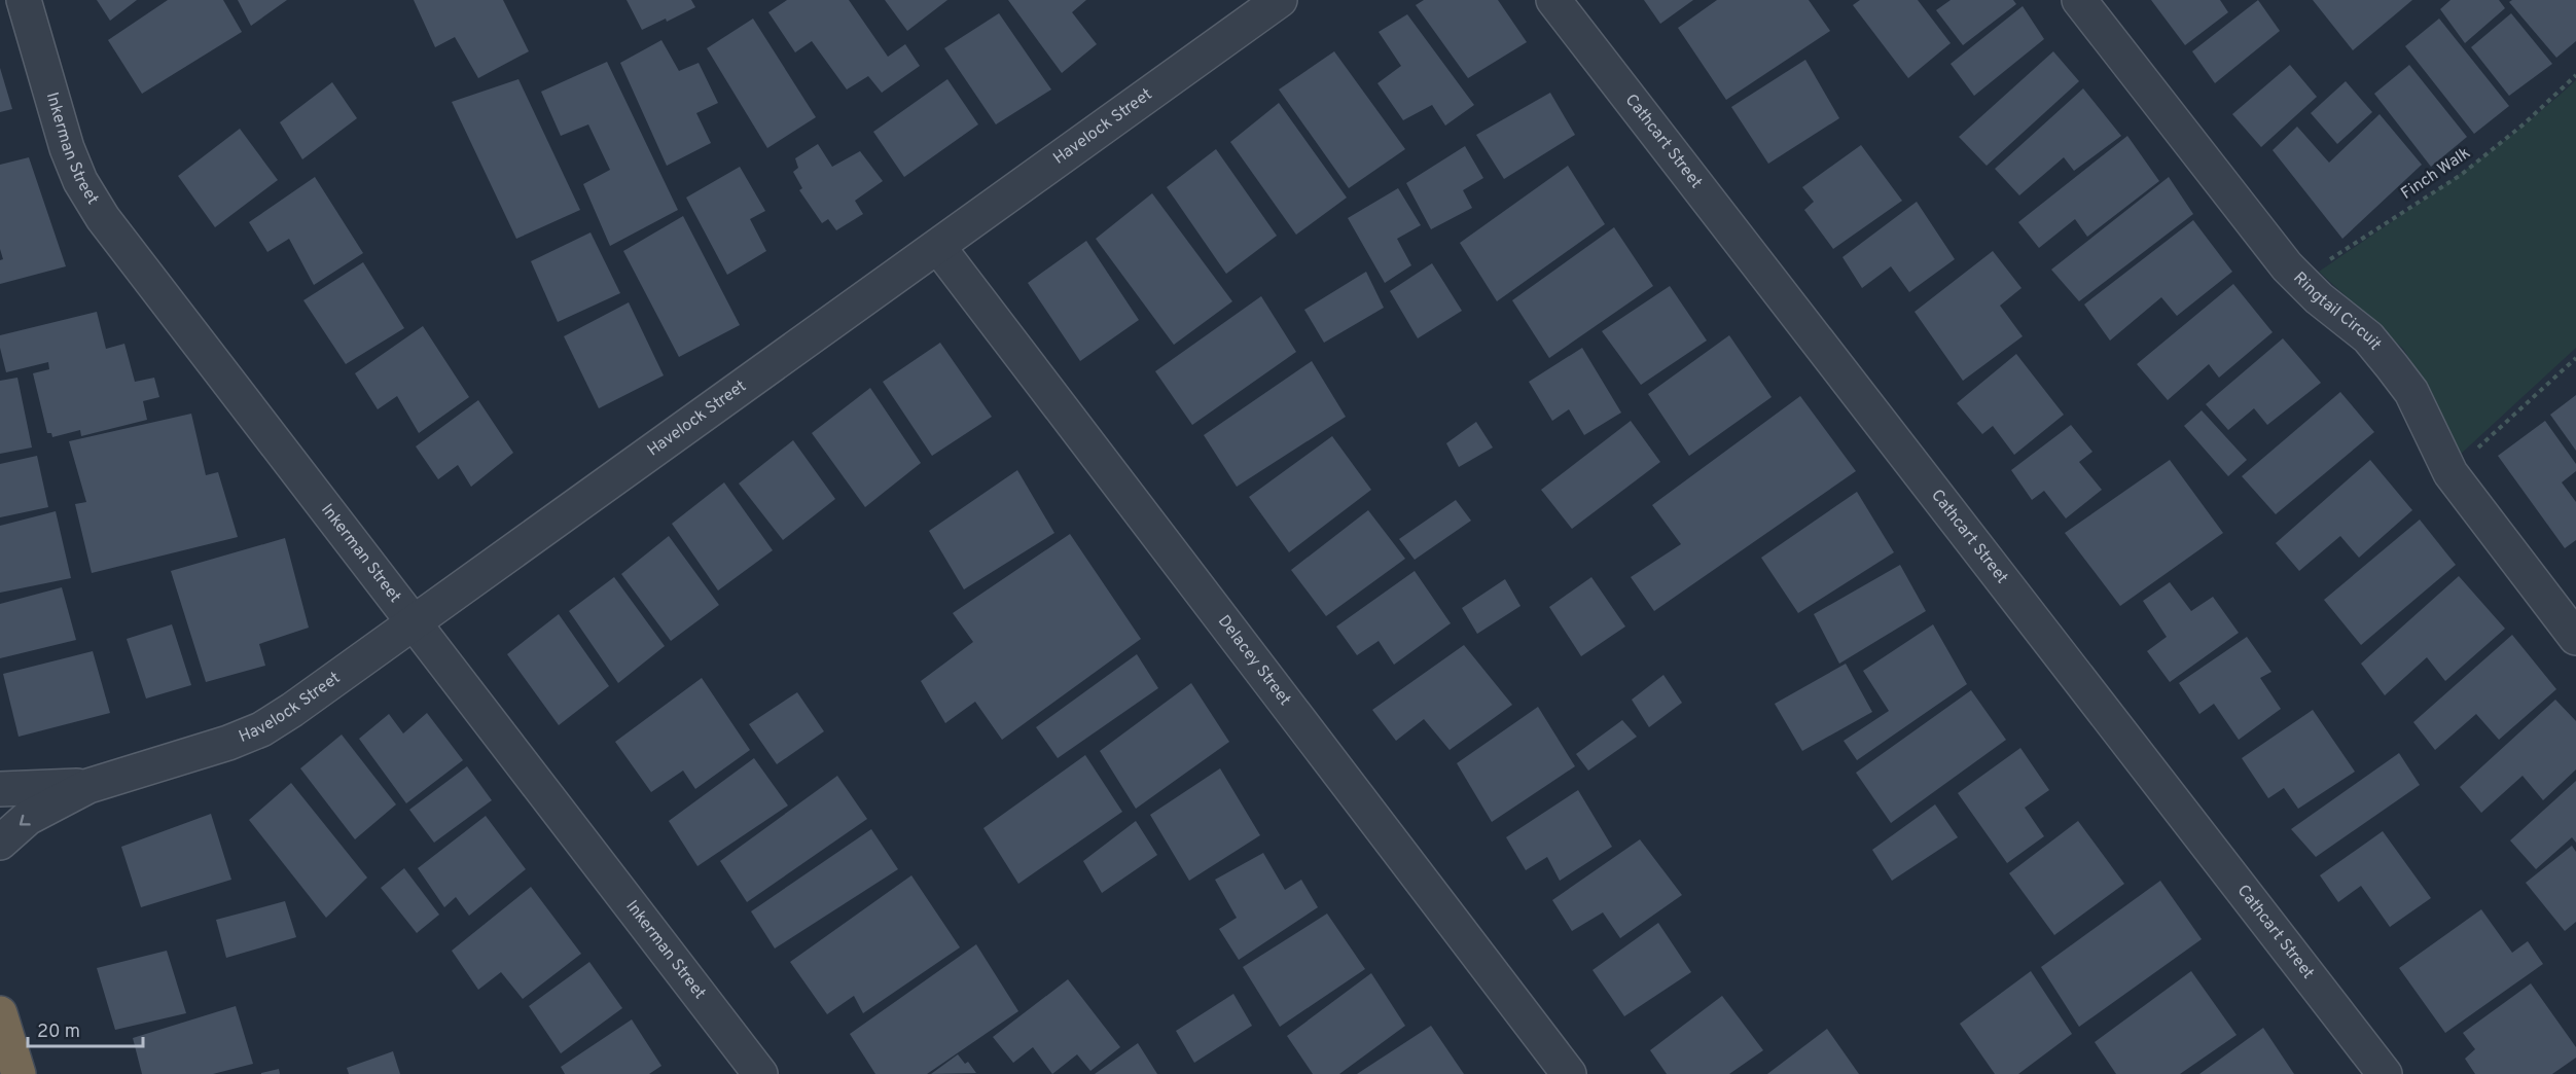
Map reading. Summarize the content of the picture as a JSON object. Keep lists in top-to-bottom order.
{
  "streets": {
    "street": [
      "Havelock Street",
      "Cathcart Street",
      "Inkerman Street",
      "Ringtail Circuit",
      "Delacey Street"
    ],
    "path": ["Finch Walk"]
  },
  "crossings": [
    ["Havelock Street", "Inkerman Street"],
    ["Havelock Street", "Delacey Street"],
    ["Finch Walk", "Ringtail Circuit"]
  ],
  "scale_bar": "20 m"
}
